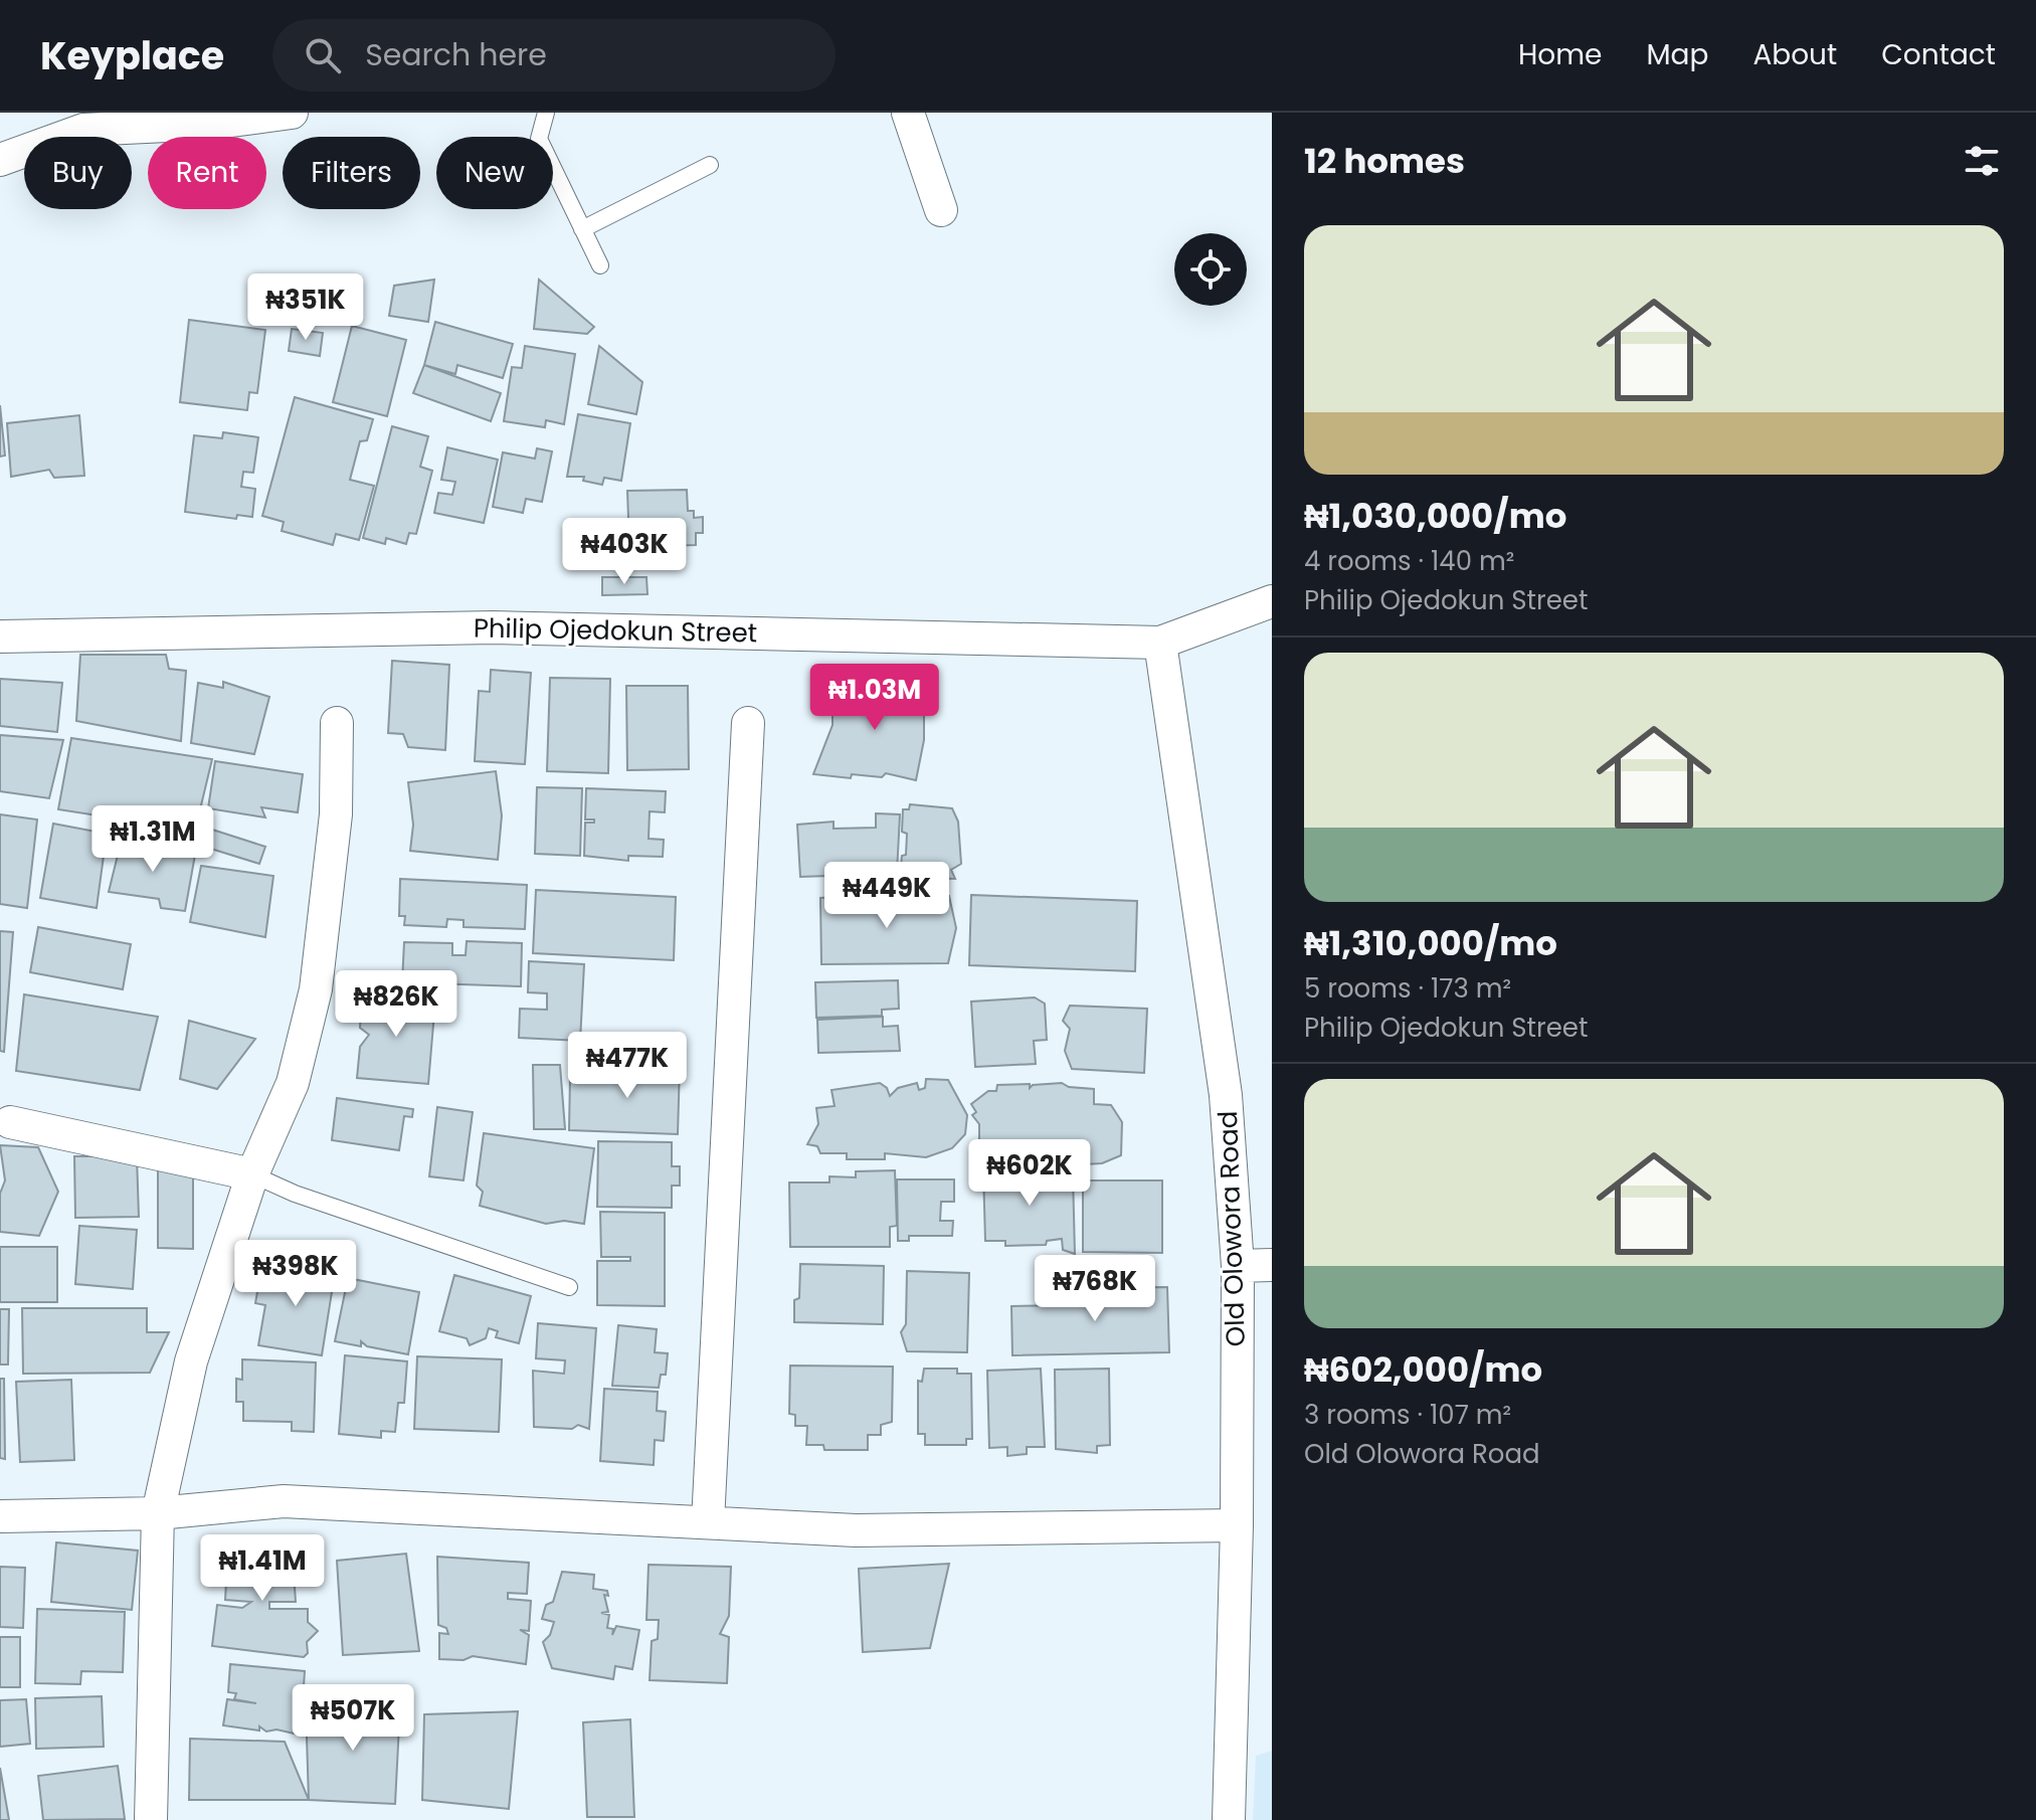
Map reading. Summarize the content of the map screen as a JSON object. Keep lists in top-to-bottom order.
{
  "streets": {
    "street": ["Philip Ojedokun Street", "Old Olowora Road"]
  },
  "crossings": [
    ["Philip Ojedokun Street", "Old Olowora Road"]
  ],
  "page": {
    "header": "Keyplace",
    "search": "Search here",
    "nav": [
      "Home",
      "Map",
      "About",
      "Contact"
    ],
    "heading": "12 homes",
    "chip": [
      "Buy",
      "Rent",
      "Filters",
      "New"
    ],
    "list": [
      {
        "name": "₦1,030,000/mo",
        "note": "4 rooms · 140 m² · Philip Ojedokun Street"
      },
      {
        "name": "₦1,310,000/mo",
        "note": "5 rooms · 173 m² · Philip Ojedokun Street"
      },
      {
        "name": "₦602,000/mo",
        "note": "3 rooms · 107 m² · Old Olowora Road"
      }
    ],
    "price": [
      "₦351K",
      "₦403K",
      "₦1.03M",
      "₦1.31M",
      "₦449K",
      "₦826K",
      "₦477K",
      "₦602K",
      "₦398K",
      "₦768K",
      "₦1.41M",
      "₦507K"
    ]
  }
}
